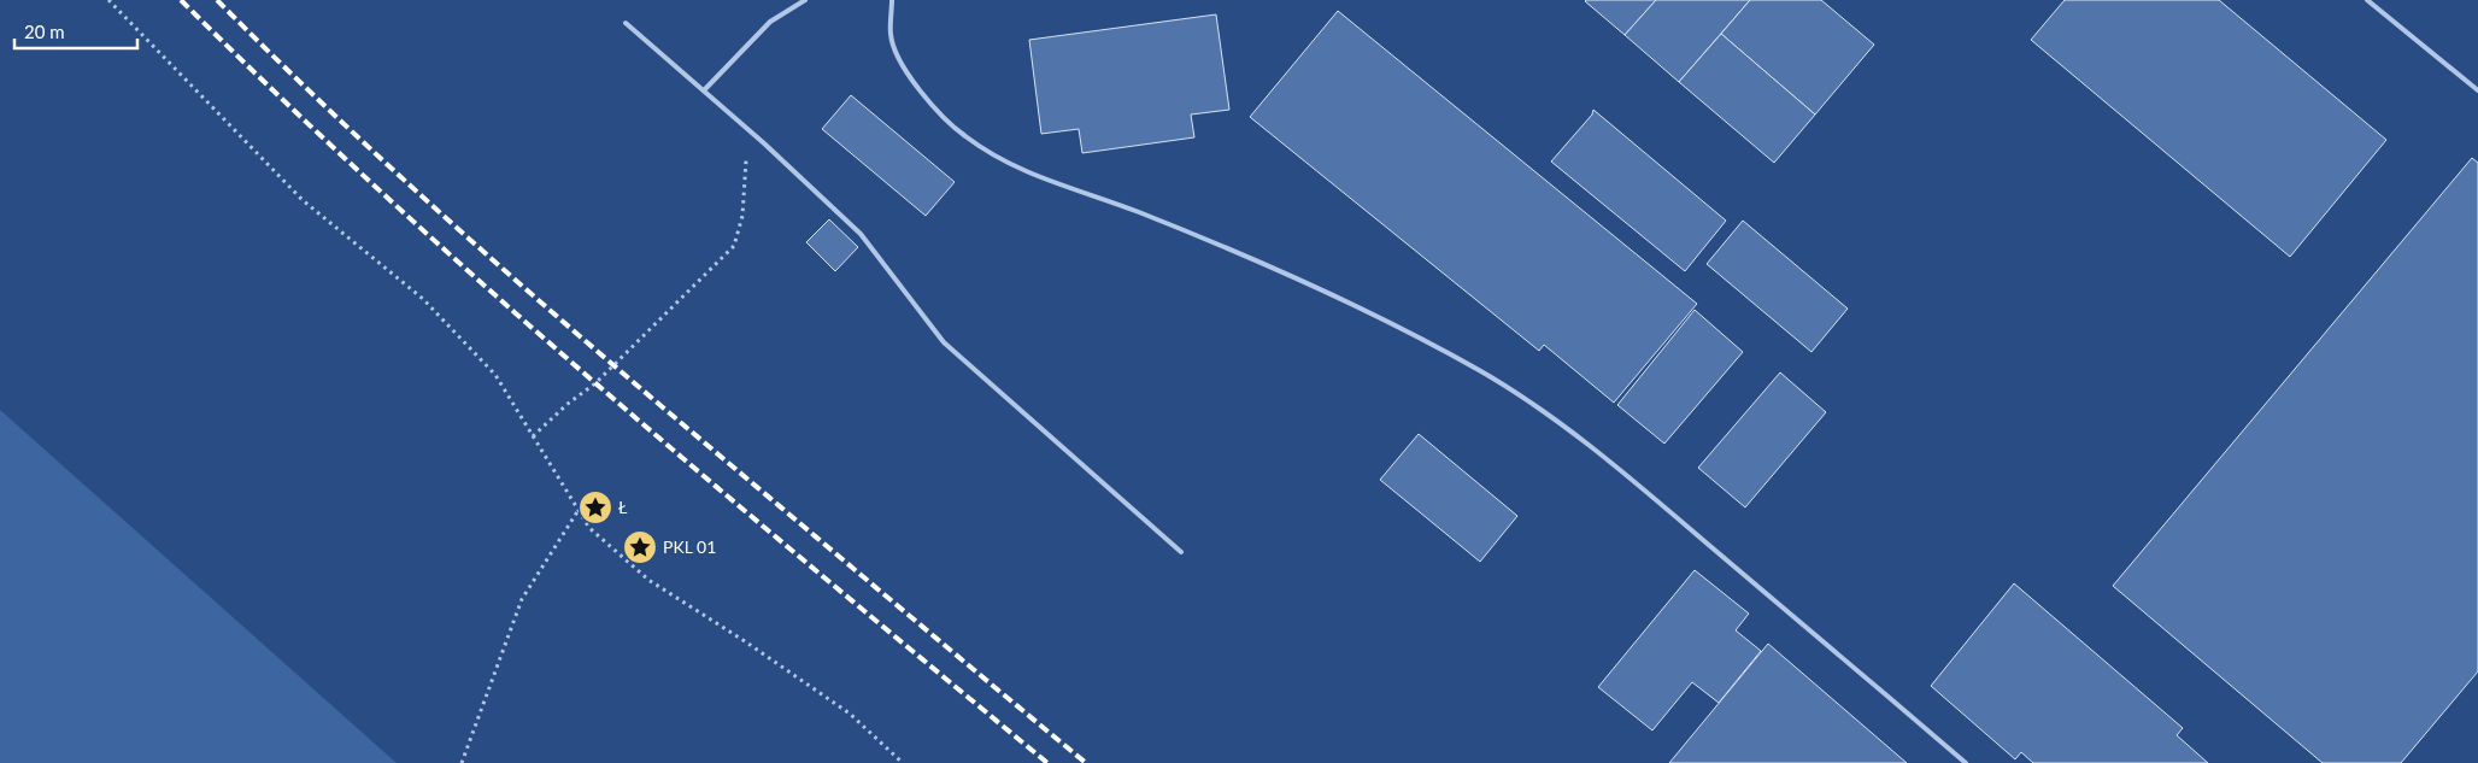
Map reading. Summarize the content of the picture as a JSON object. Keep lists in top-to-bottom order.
{
  "places": {
    "place": ["Ł", "PKL 01"]
  },
  "scale_bar": "20 m"
}
